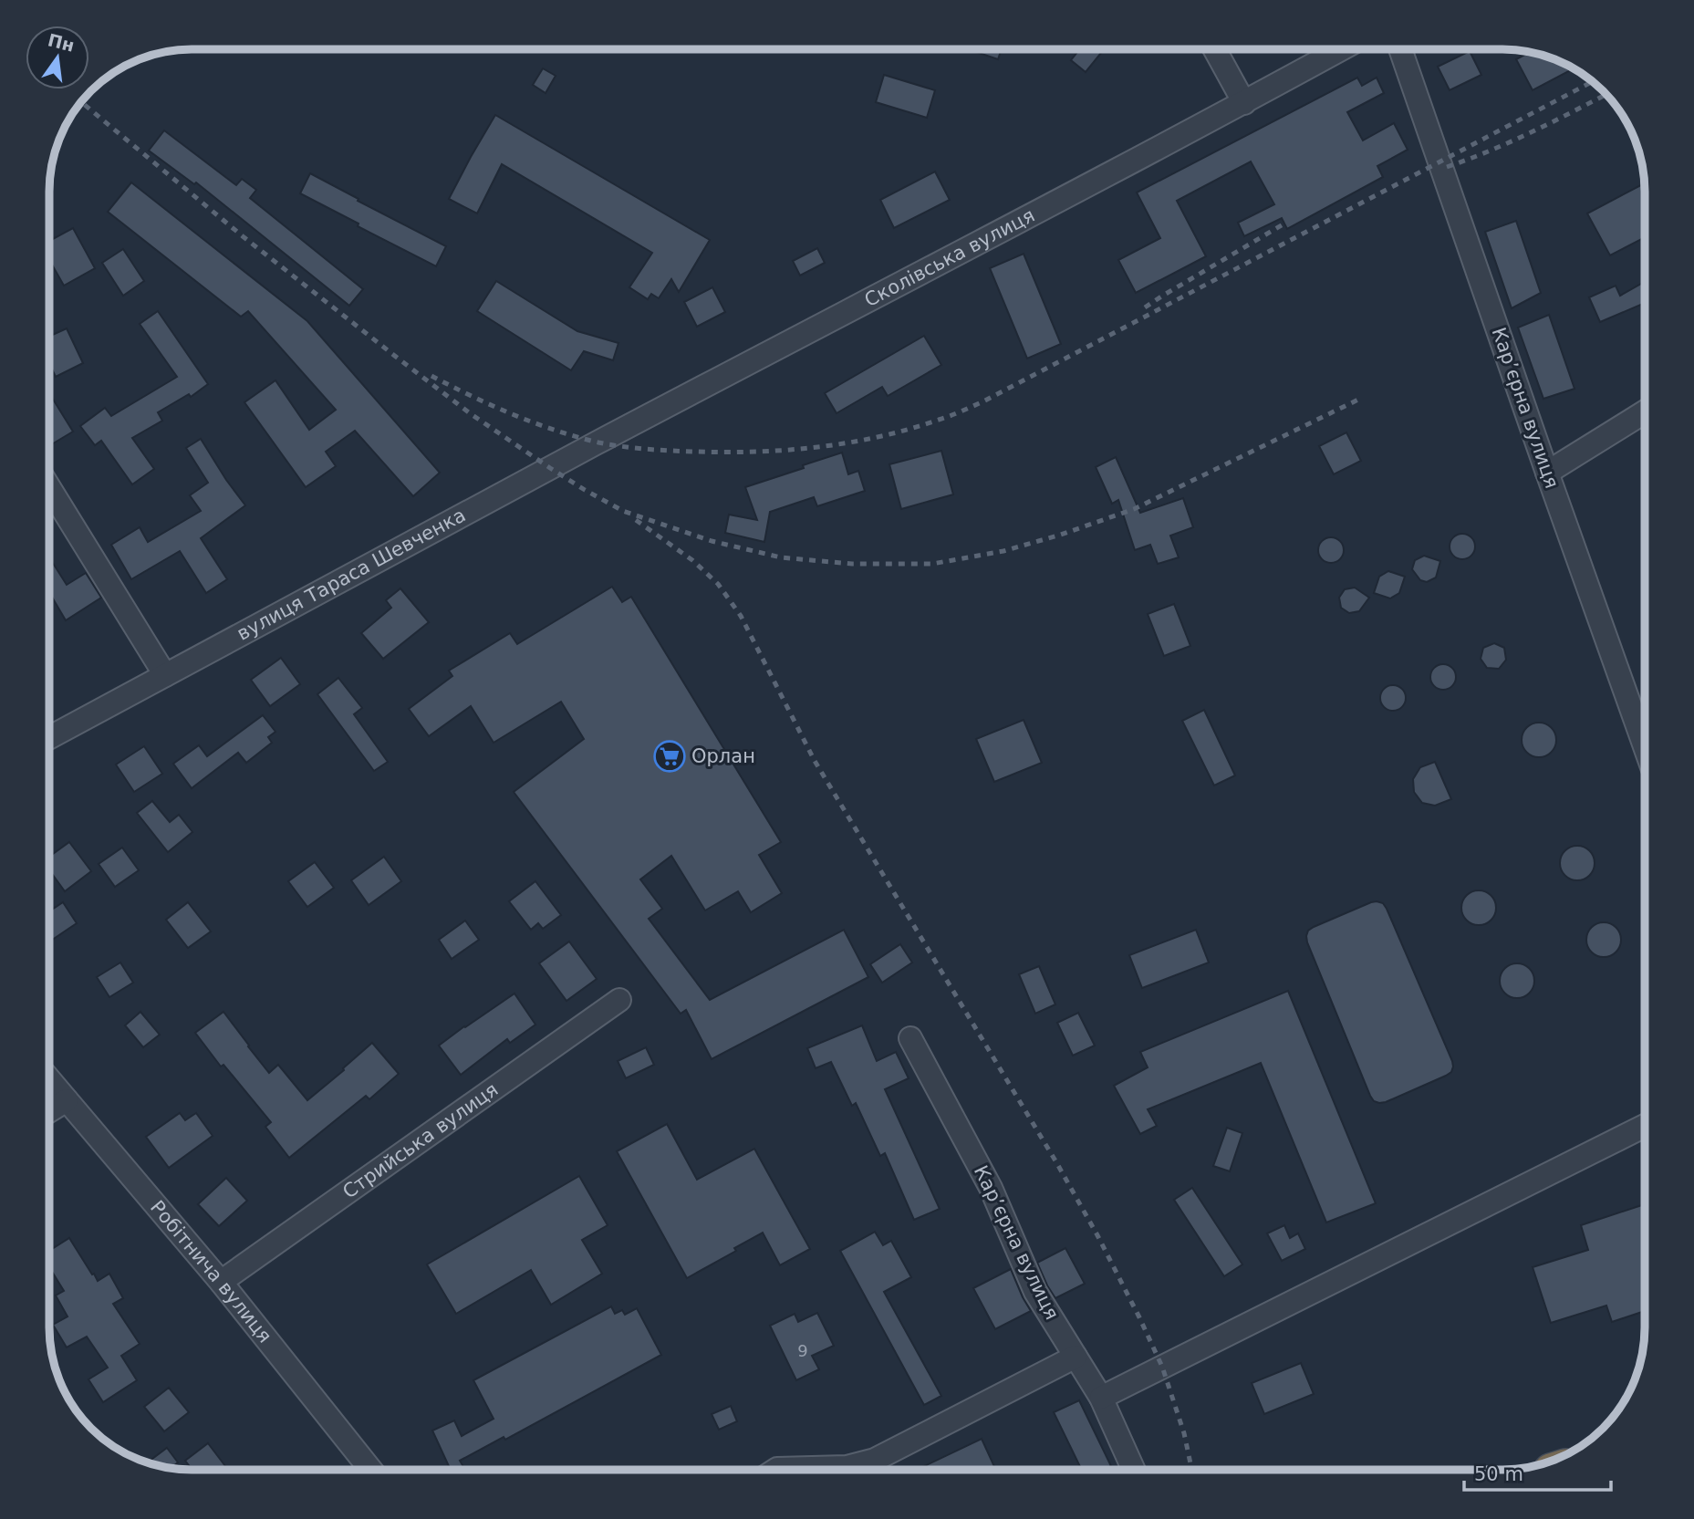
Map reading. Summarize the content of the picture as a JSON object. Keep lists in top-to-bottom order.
{
  "streets": {
    "street": [
      "Сколівська вулиця",
      "Карʼєрна вулиця",
      "вулиця Тараса Шевченка",
      "Стрийська вулиця",
      "Робітнича вулиця"
    ]
  },
  "crossings": [
    ["Сколівська вулиця", "вулиця Тараса Шевченка"],
    ["Стрийська вулиця", "Робітнича вулиця"]
  ],
  "places": {
    "supermarket": ["Орлан"]
  },
  "house_numbers": ["9"],
  "scale_bar": "50 m",
  "north": "top"
}
